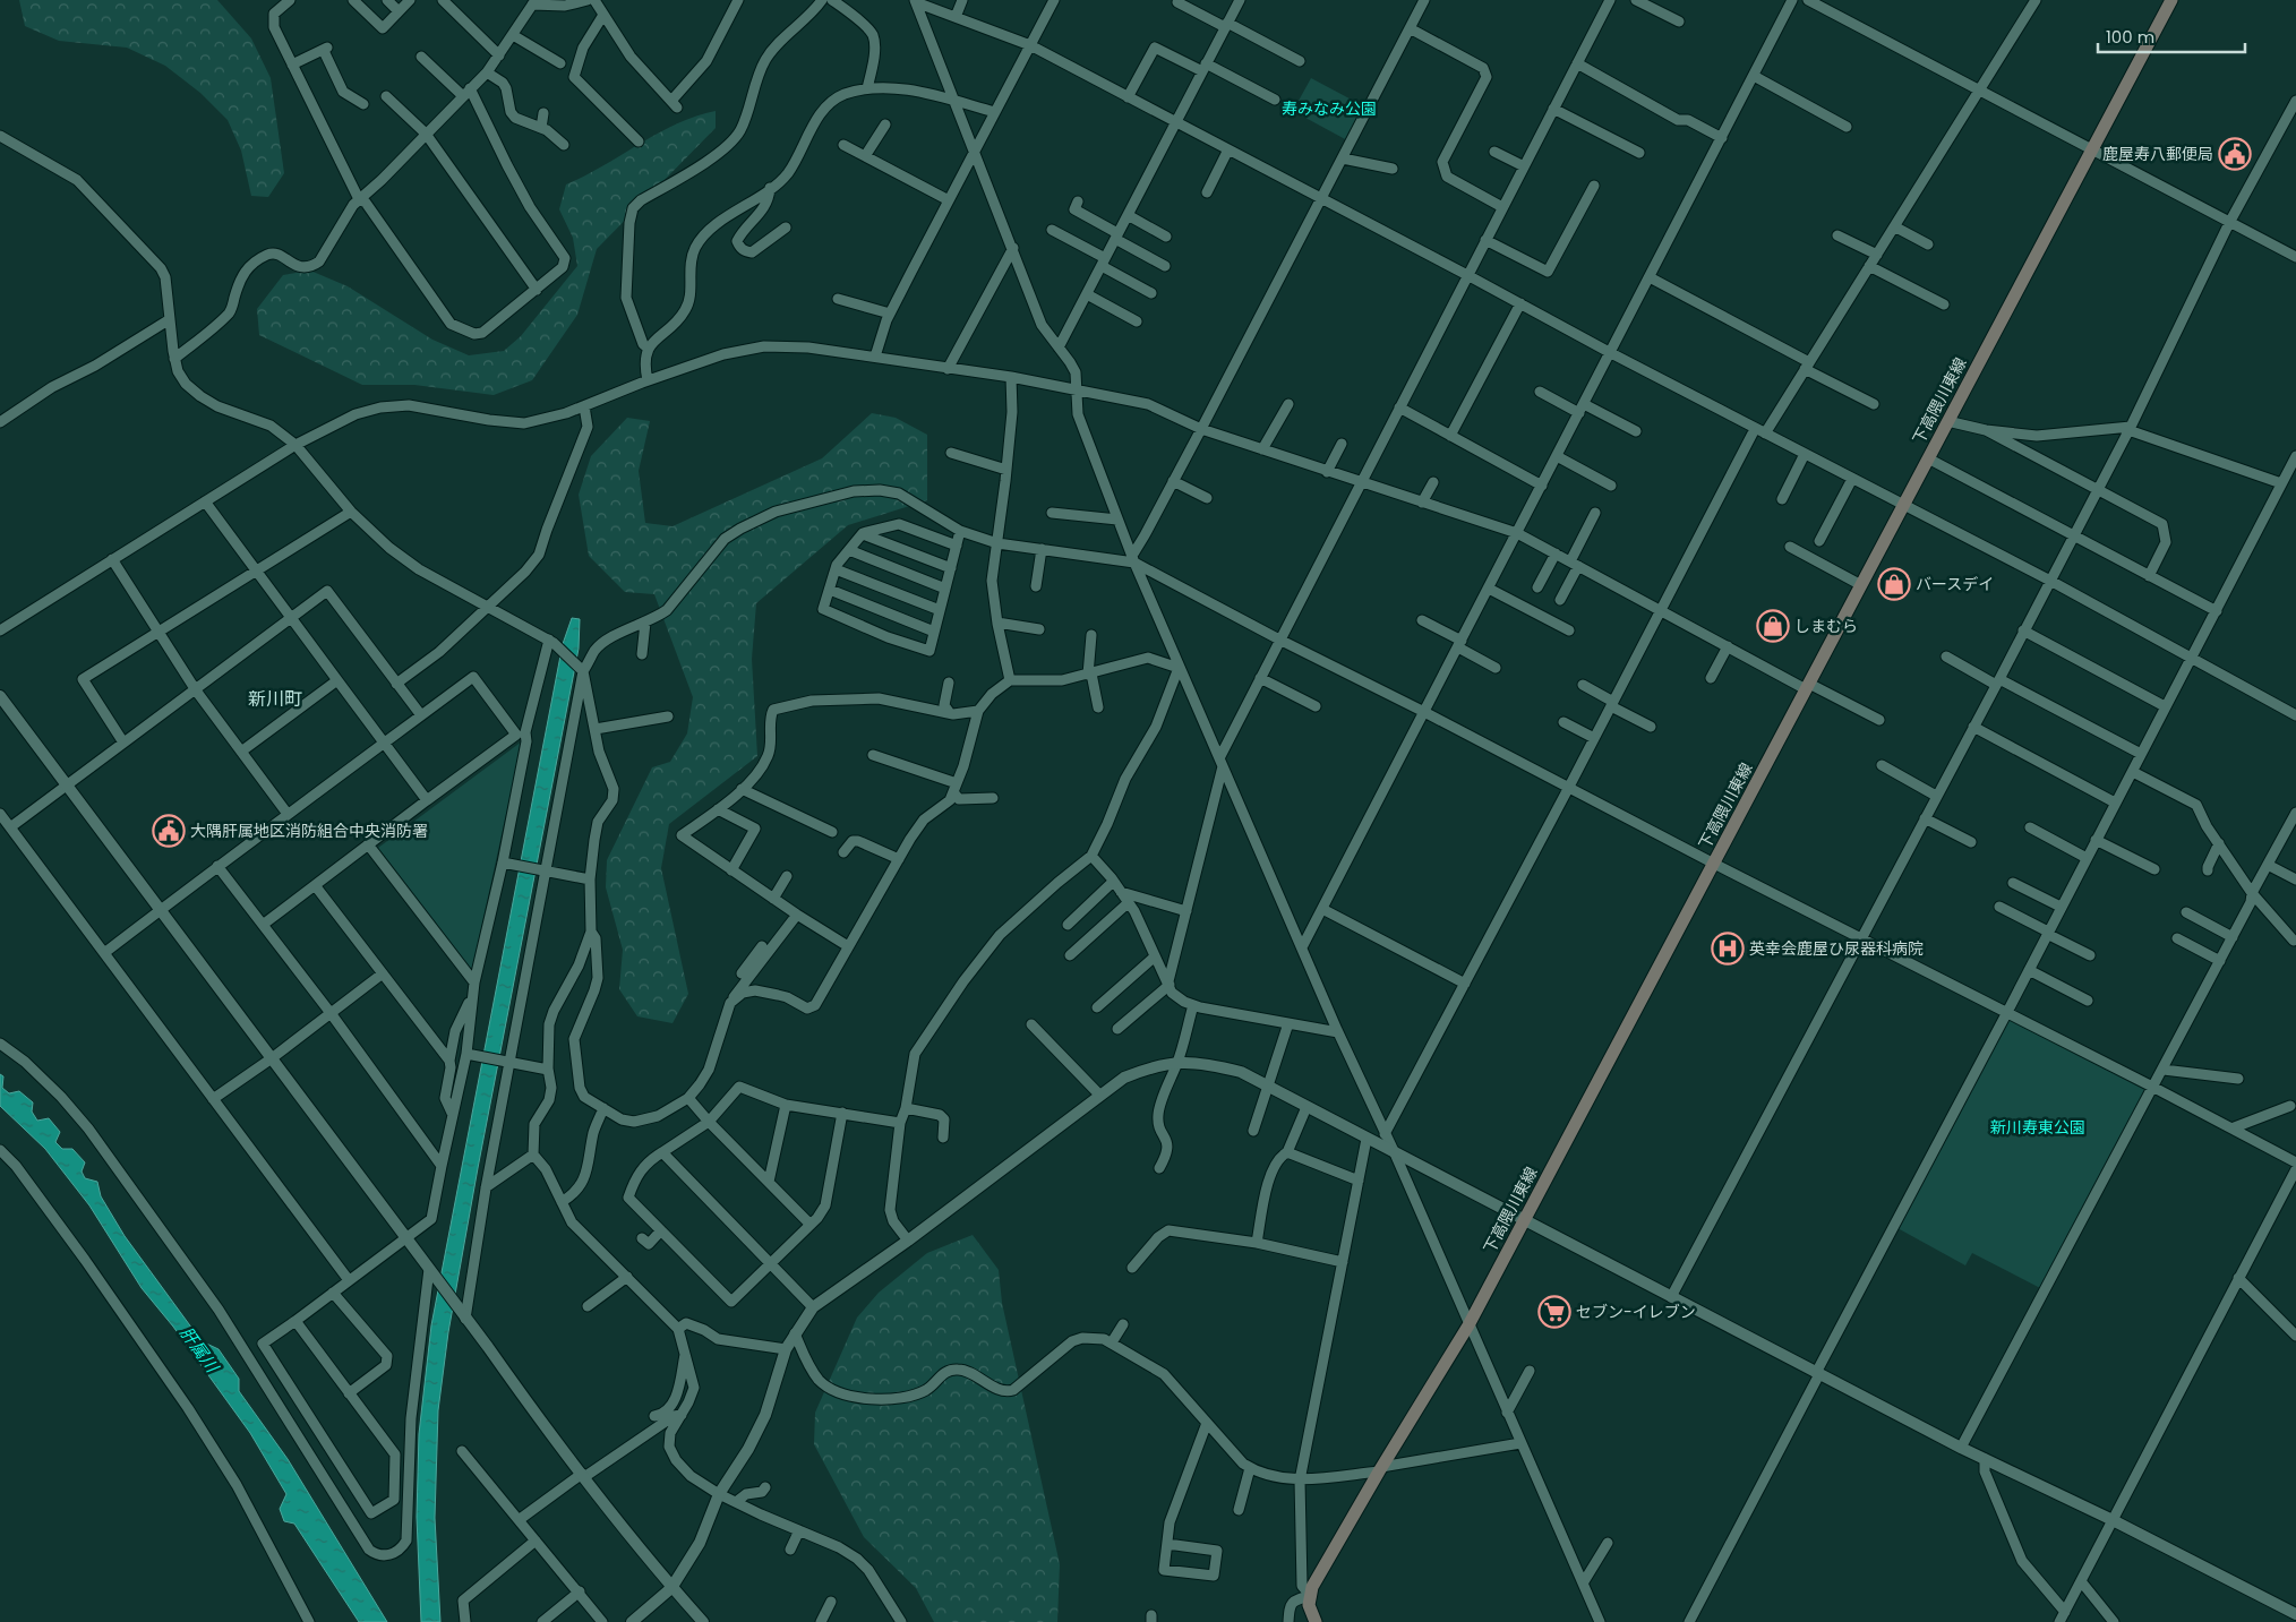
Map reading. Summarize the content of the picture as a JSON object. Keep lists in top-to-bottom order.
{
  "streets": {
    "main road": ["下高隈川東線"]
  },
  "districts": ["新川町"],
  "water": ["肝属川"],
  "parks": ["寿みなみ公園", "新川寿東公園"],
  "places": {
    "public building": ["鹿屋寿八郵便局", "大隅肝属地区消防組合中央消防署"],
    "shop": ["バースデイ", "しまむら"],
    "hospital": ["英幸会鹿屋ひ尿器科病院"],
    "supermarket": ["セブン-イレブン"]
  },
  "scale_bar": "100 m"
}
